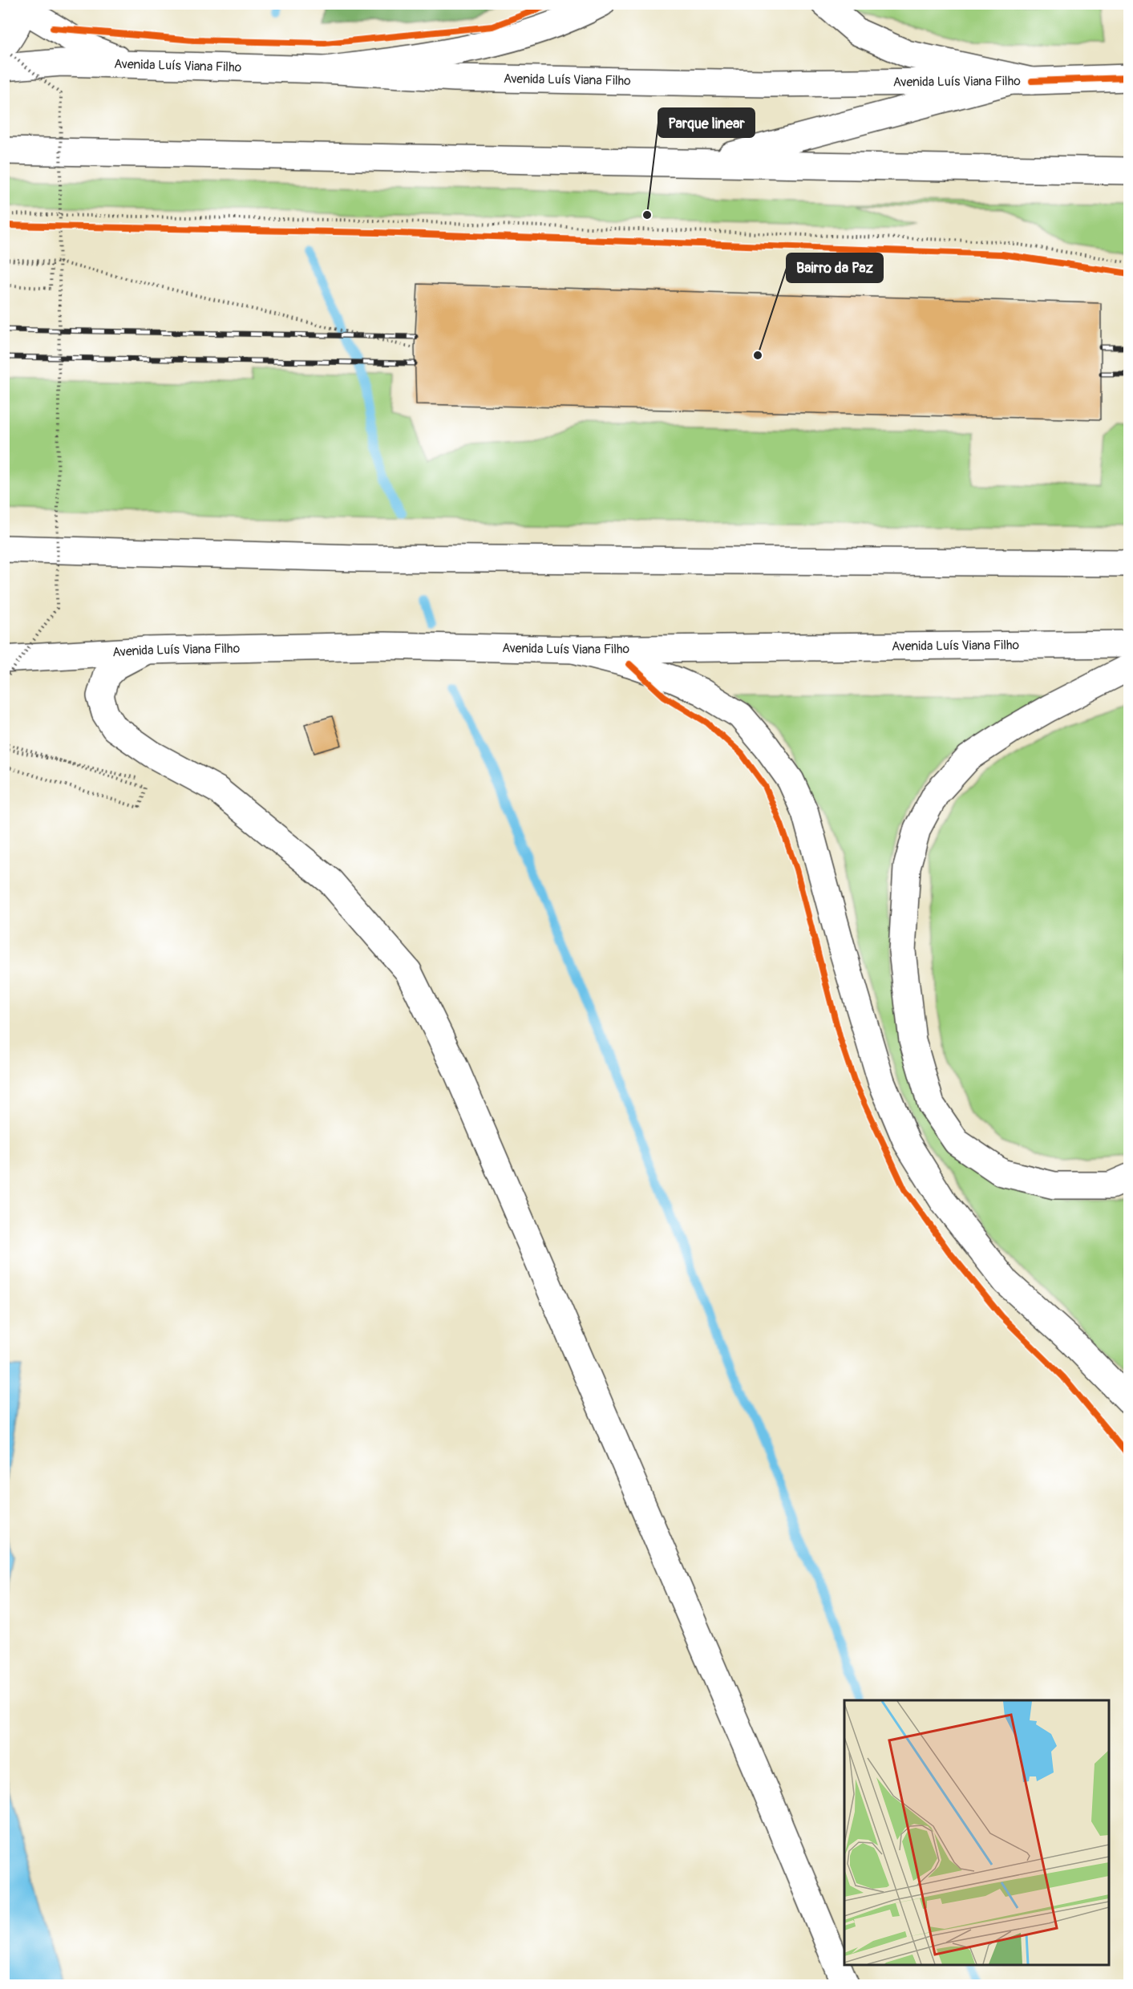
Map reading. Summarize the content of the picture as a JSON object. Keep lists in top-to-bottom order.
{
  "streets": {
    "main road": ["Avenida Luís Viana Filho"]
  },
  "places": ["Parque linear", "Bairro da Paz"]
}
